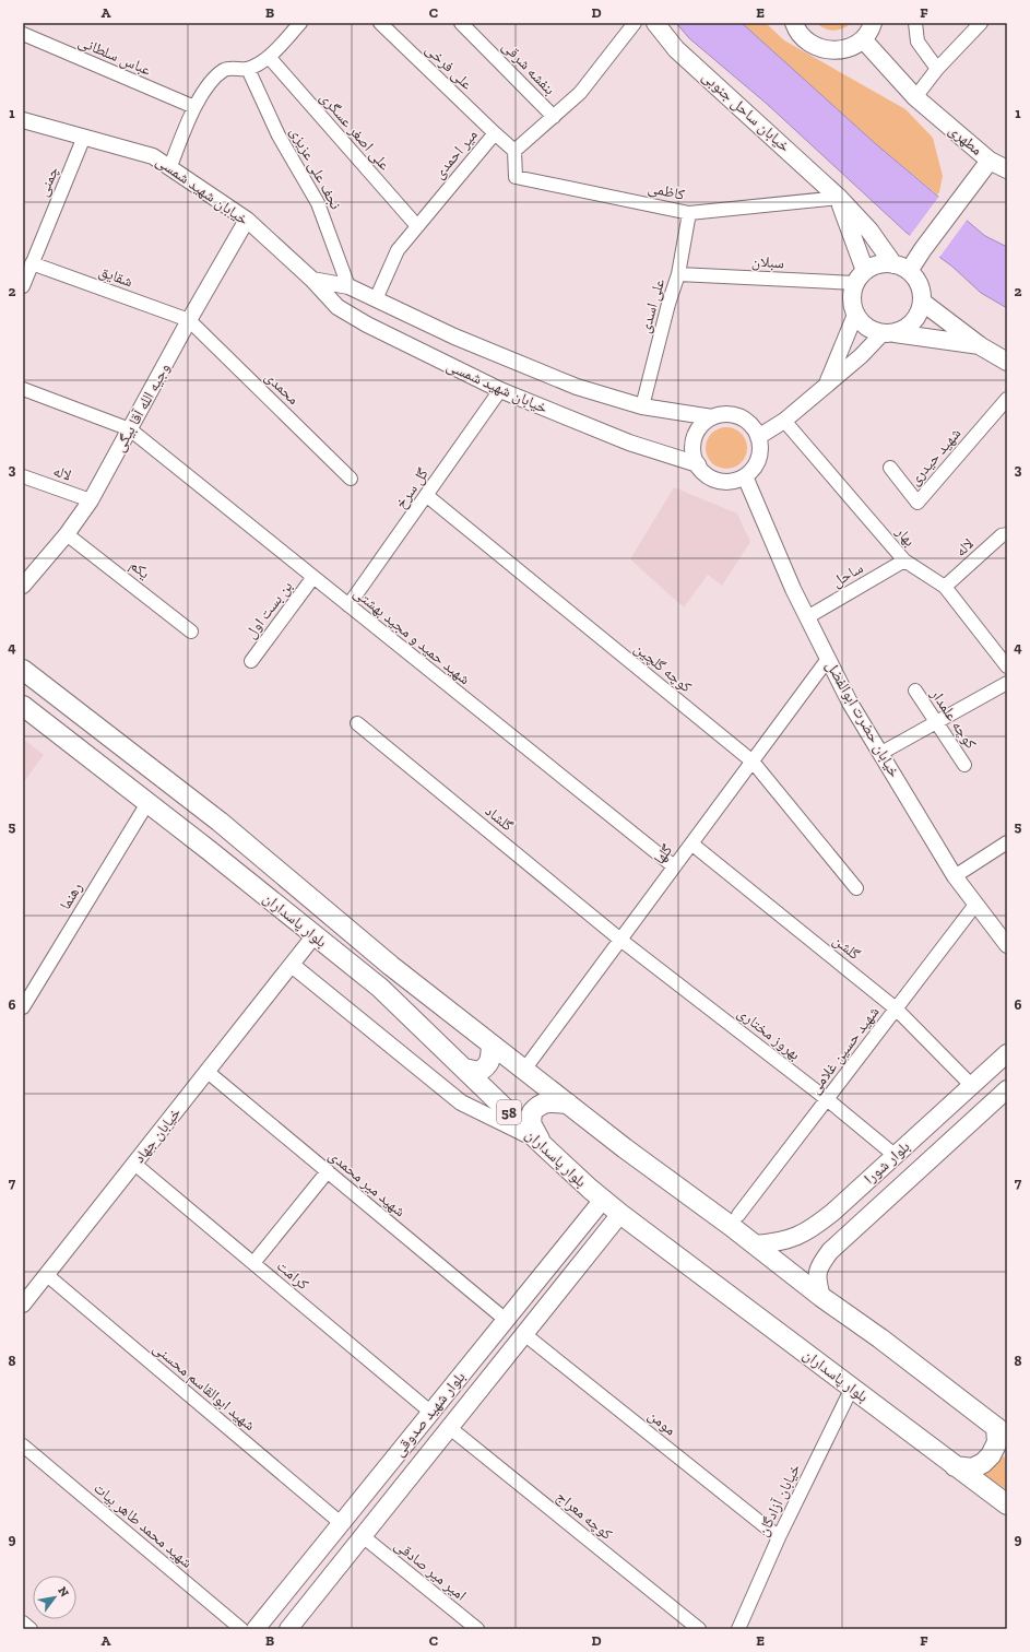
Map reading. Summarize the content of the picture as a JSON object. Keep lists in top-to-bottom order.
{
  "streets": {
    "main road": [
      "خیابان ساحل جنوبی",
      "مطهری",
      "بلوار پاسداران",
      "58",
      "بلوار شورا",
      "بلوار شهید صدوقی"
    ],
    "street": [
      "عباس سلطانی",
      "علی فرخی",
      "بنفشه شرقی",
      "علی اصغر عسگری",
      "میر احمدی",
      "نجف علی عزیزی",
      "چمنی",
      "خیابان شهید شمسی",
      "کاظمی",
      "سبلان",
      "شقایق",
      "علی اسدی",
      "محمدی",
      "وجیه الله آقا بیگی",
      "شهید حیدری",
      "لاله",
      "گل سرخ",
      "بهار",
      "یکم",
      "ساحل",
      "بن بست اول",
      "شهید حمید و مجید بهشتی",
      "کوچه گلچین",
      "خیابان حضرت ابوالفضل",
      "کوچه علمدار",
      "گلشاد",
      "گلها",
      "رهنما",
      "گلشن",
      "بهروز مختاری",
      "شهید حسین غلامی",
      "خیابان جهاد",
      "شهید میر محمدی",
      "کرامت",
      "شهید ابوالقاسم محسنی",
      "مومن",
      "خیابان آزادگان",
      "کوچه معراج",
      "شهید محمد طاهر بیات",
      "امیر میر صادقی"
    ]
  },
  "crossings": [
    ["علی فرخی", "میر احمدی"],
    ["خیابان ساحل جنوبی", "مطهری"],
    ["خیابان ساحل جنوبی", "کاظمی"],
    ["خیابان ساحل جنوبی", "سبلان"],
    ["علی اصغر عسگری", "میر احمدی"],
    ["مطهری", "سبلان"],
    ["میر احمدی", "خیابان شهید شمسی"],
    ["میر احمدی", "کاظمی"],
    ["نجف علی عزیزی", "خیابان شهید شمسی"],
    ["چمنی", "خیابان شهید شمسی"],
    ["چمنی", "شقایق"],
    ["خیابان شهید شمسی", "علی اسدی"],
    ["خیابان شهید شمسی", "وجیه الله آقا بیگی"],
    ["خیابان شهید شمسی", "گل سرخ"],
    ["خیابان شهید شمسی", "خیابان حضرت ابوالفضل"],
    ["کاظمی", "علی اسدی"],
    ["سبلان", "علی اسدی"],
    ["شقایق", "محمدی"],
    ["شقایق", "وجیه الله آقا بیگی"],
    ["محمدی", "وجیه الله آقا بیگی"],
    ["وجیه الله آقا بیگی", "لاله"],
    ["وجیه الله آقا بیگی", "یکم"],
    ["وجیه الله آقا بیگی", "شهید حمید و مجید بهشتی"],
    ["لاله", "بهار"],
    ["گل سرخ", "شهید حمید و مجید بهشتی"],
    ["گل سرخ", "کوچه گلچین"],
    ["بهار", "ساحل"],
    ["ساحل", "خیابان حضرت ابوالفضل"],
    ["بن بست اول", "شهید حمید و مجید بهشتی"],
    ["شهید حمید و مجید بهشتی", "گلها"],
    ["کوچه گلچین", "گلها"],
    ["خیابان حضرت ابوالفضل", "گلها"],
    ["خیابان حضرت ابوالفضل", "شهید حسین غلامی"],
    ["گلشاد", "گلها"],
    ["گلشاد", "بهروز مختاری"],
    ["گلها", "بلوار پاسداران"],
    ["گلها", "گلشن"],
    ["گلها", "بهروز مختاری"],
    ["رهنما", "بلوار پاسداران"],
    ["بلوار پاسداران", "خیابان جهاد"],
    ["بلوار پاسداران", "بلوار شورا"],
    ["بلوار پاسداران", "بلوار شهید صدوقی"],
    ["بلوار پاسداران", "خیابان آزادگان"],
    ["گلشن", "شهید حسین غلامی"],
    ["گلشن", "بلوار شورا"],
    ["بهروز مختاری", "شهید حسین غلامی"],
    ["بهروز مختاری", "بلوار شورا"],
    ["خیابان جهاد", "شهید میر محمدی"],
    ["خیابان جهاد", "کرامت"],
    ["خیابان جهاد", "شهید ابوالقاسم محسنی"],
    ["شهید میر محمدی", "بلوار شهید صدوقی"],
    ["کرامت", "بلوار شهید صدوقی"],
    ["شهید ابوالقاسم محسنی", "بلوار شهید صدوقی"],
    ["بلوار شهید صدوقی", "مومن"],
    ["بلوار شهید صدوقی", "کوچه معراج"],
    ["بلوار شهید صدوقی", "امیر میر صادقی"],
    ["مومن", "خیابان آزادگان"]
  ],
  "north": "top right",
  "grid": {
    "columns": [
      "A",
      "B",
      "C",
      "D",
      "E",
      "F"
    ],
    "rows": [
      "1",
      "2",
      "3",
      "4",
      "5",
      "6",
      "7",
      "8",
      "9"
    ]
  }
}
